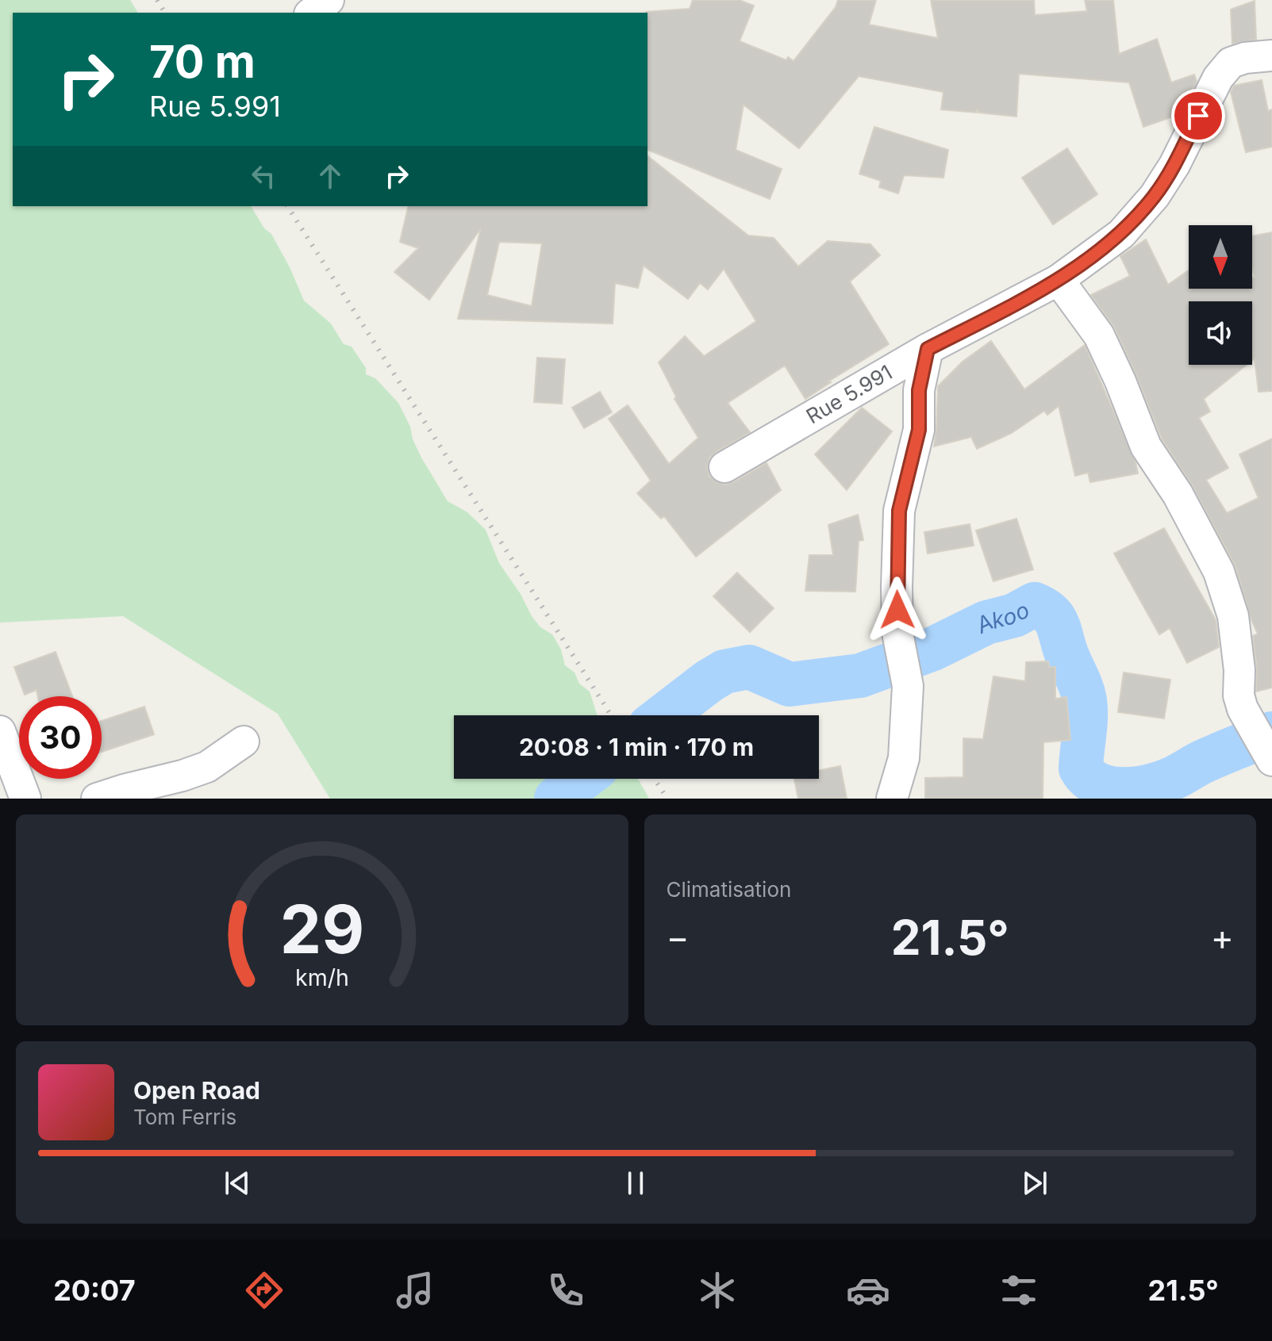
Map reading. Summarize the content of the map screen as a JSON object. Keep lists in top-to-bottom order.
{
  "streets": {
    "street": ["Rue 5.991"]
  },
  "water": ["Akoo"],
  "north": "bottom",
  "page": {
    "turn": ["70 m", "Rue 5.991"],
    "limit": "30",
    "trip": "20:08 · 1 min · 170 m",
    "tile": "Climatisation",
    "heat": ["−", "21.5°", "+"],
    "song": ["Open Road", "Tom Ferris"],
    "tabs": ["20:07", "21.5°"],
    "gauge": ["29", "km/h"]
  }
}
